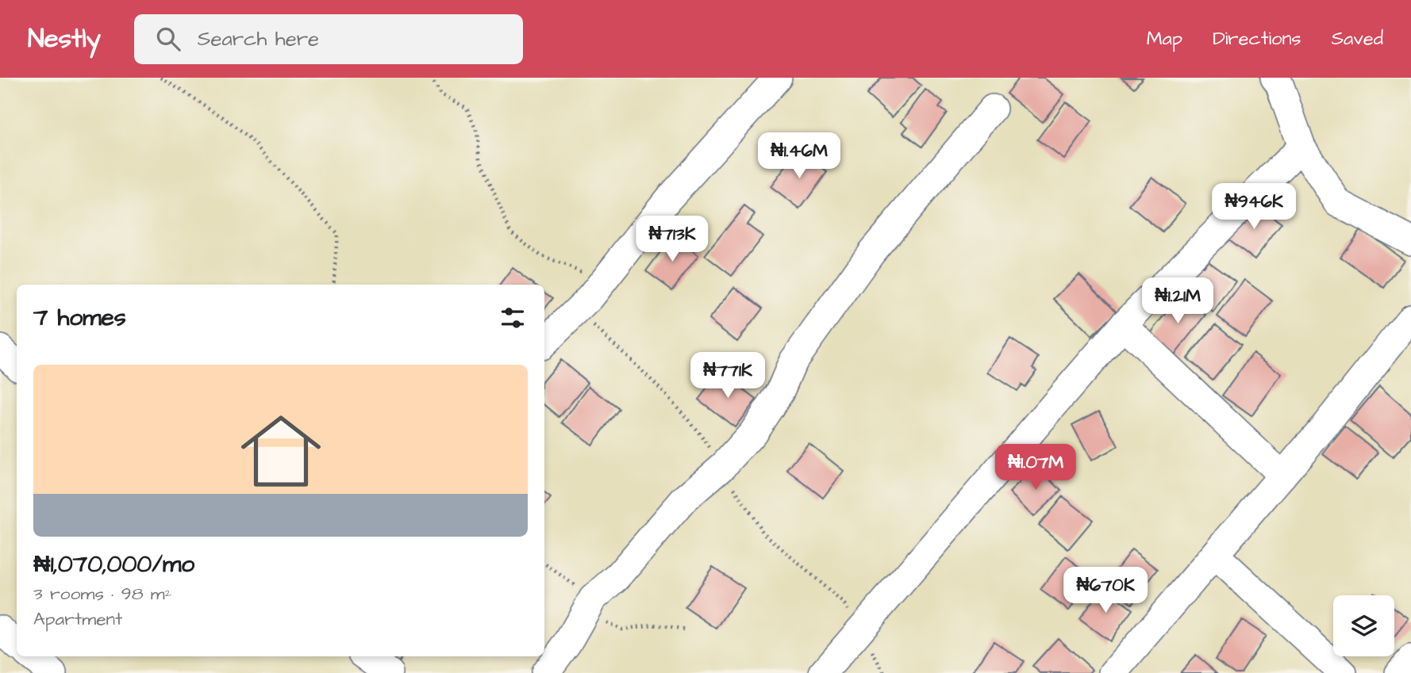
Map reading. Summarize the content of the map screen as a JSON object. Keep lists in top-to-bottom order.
{
  "page": {
    "header": "Nestly",
    "search": "Search here",
    "nav": ["Map", "Directions", "Saved"],
    "price": [
      "₦1.46M",
      "₦946K",
      "₦713K",
      "₦1.21M",
      "₦771K",
      "₦1.07M",
      "₦670K"
    ],
    "heading": "7 homes",
    "list": [
      {
        "name": "₦1,070,000/mo",
        "note": "3 rooms · 98 m² · Apartment"
      }
    ]
  }
}
